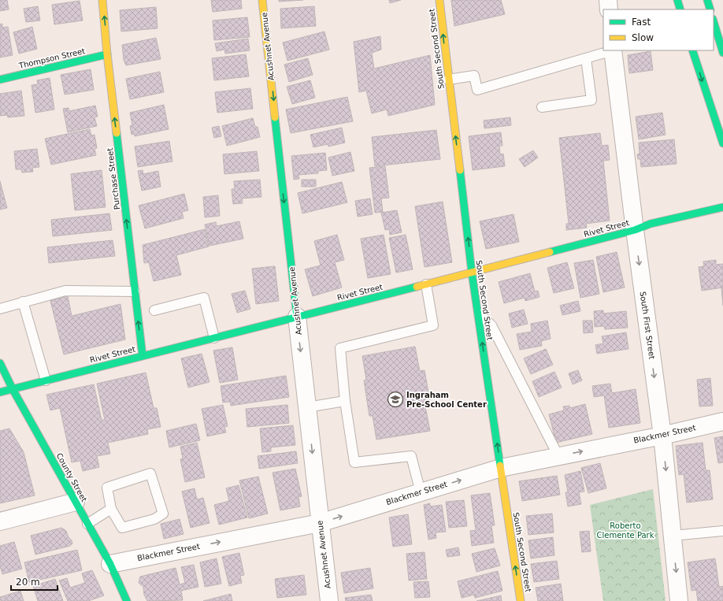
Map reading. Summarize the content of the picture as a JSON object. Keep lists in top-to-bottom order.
{
  "streets": {
    "street": [
      "Acushnet Avenue",
      "South Second Street",
      "Thompson Street",
      "Purchase Street",
      "Rivet Street",
      "South First Street",
      "Blackmer Street",
      "County Street"
    ]
  },
  "crossings": [
    ["Acushnet Avenue", "Rivet Street"],
    ["Acushnet Avenue", "Blackmer Street"],
    ["South Second Street", "Rivet Street"],
    ["South Second Street", "Blackmer Street"],
    ["Thompson Street", "Purchase Street"],
    ["Purchase Street", "Rivet Street"],
    ["Rivet Street", "South First Street"],
    ["Rivet Street", "County Street"],
    ["South First Street", "Blackmer Street"],
    ["Blackmer Street", "County Street"]
  ],
  "one_way": [
    "Acushnet Avenue",
    "South Second Street",
    "Purchase Street",
    "South First Street",
    "Blackmer Street"
  ],
  "parks": ["Roberto Clemente Park"],
  "places": {
    "school or university": ["Ingraham Pre-School Center"]
  },
  "legend": ["Fast", "Slow"],
  "scale_bar": "20 m"
}
